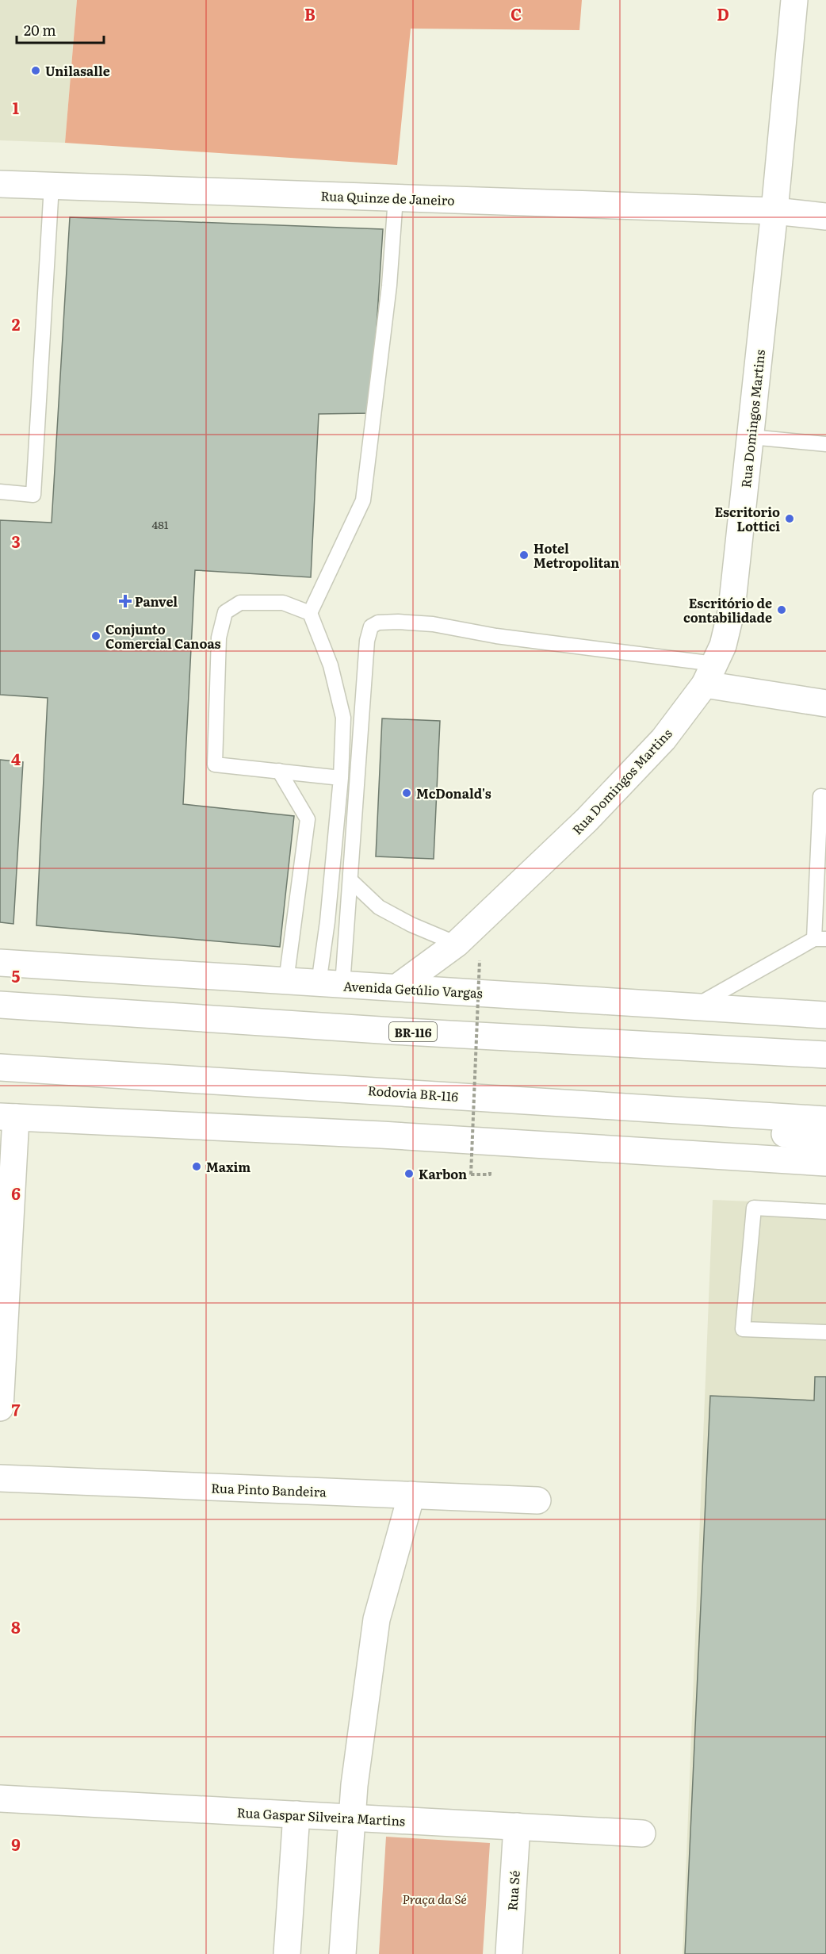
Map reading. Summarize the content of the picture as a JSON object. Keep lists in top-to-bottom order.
{
  "streets": {
    "main road": [
      "Rua Quinze de Janeiro",
      "Rua Domingos Martins",
      "Avenida Getúlio Vargas",
      "BR-116",
      "Rodovia BR-116",
      "Rua Pinto Bandeira",
      "Rua Gaspar Silveira Martins",
      "Rua Sé"
    ]
  },
  "crossings": [
    ["Rua Quinze de Janeiro", "Rua Domingos Martins"],
    ["Rua Domingos Martins", "Avenida Getúlio Vargas"],
    ["Rua Gaspar Silveira Martins", "Rua Sé"]
  ],
  "parks": ["Praça da Sé"],
  "places": {
    "other": [
      "Unilasalle",
      "Escritorio Lottici",
      "Hotel Metropolitan",
      "Escritório de contabilidade",
      "Conjunto Comercial Canoas",
      "McDonald's",
      "Maxim",
      "Karbon"
    ],
    "health": ["Panvel"]
  },
  "house_numbers": ["481"],
  "scale_bar": "20 m",
  "grid": {
    "columns": ["B", "C", "D"],
    "rows": [
      "1",
      "2",
      "3",
      "4",
      "5",
      "6",
      "7",
      "8",
      "9"
    ]
  }
}
